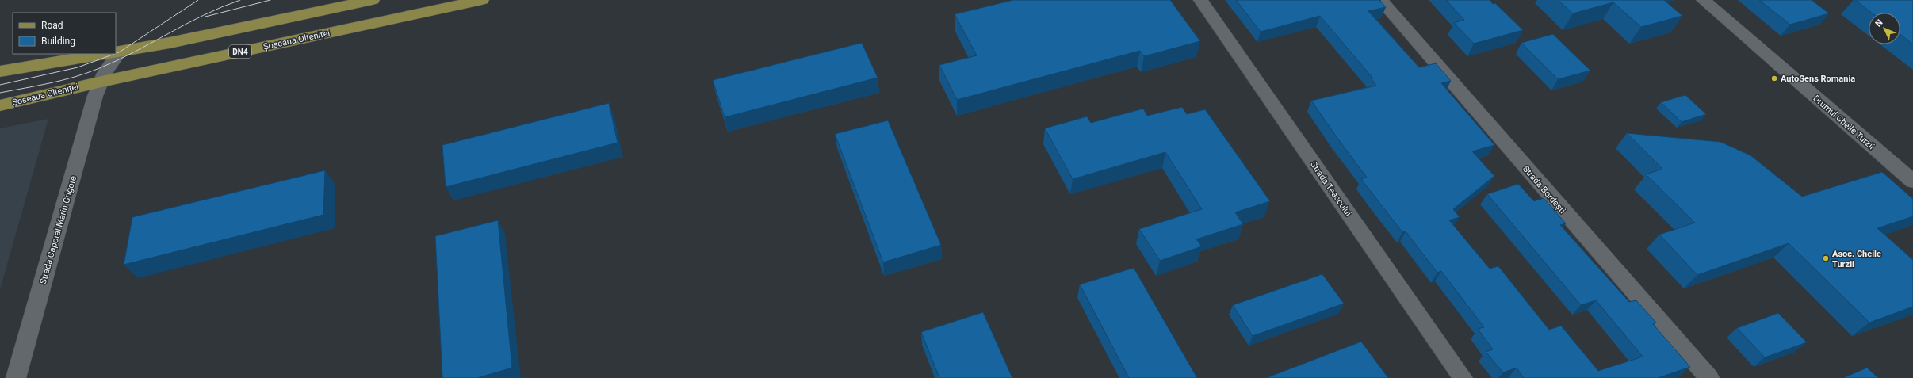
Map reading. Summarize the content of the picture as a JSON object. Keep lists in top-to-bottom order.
{
  "streets": {
    "main road": ["Șoseaua Olteniței", "DN4"],
    "street": [
      "Drumul Cheile Turzii",
      "Strada Teascului",
      "Strada Bordești",
      "Strada Caporal Marin Grigore"
    ]
  },
  "crossings": [
    ["Șoseaua Olteniței", "Strada Caporal Marin Grigore"]
  ],
  "places": ["AutoSens Romania", "Asoc. Cheile Turzii"],
  "legend": ["Road", "Building"],
  "north": "top left"
}
